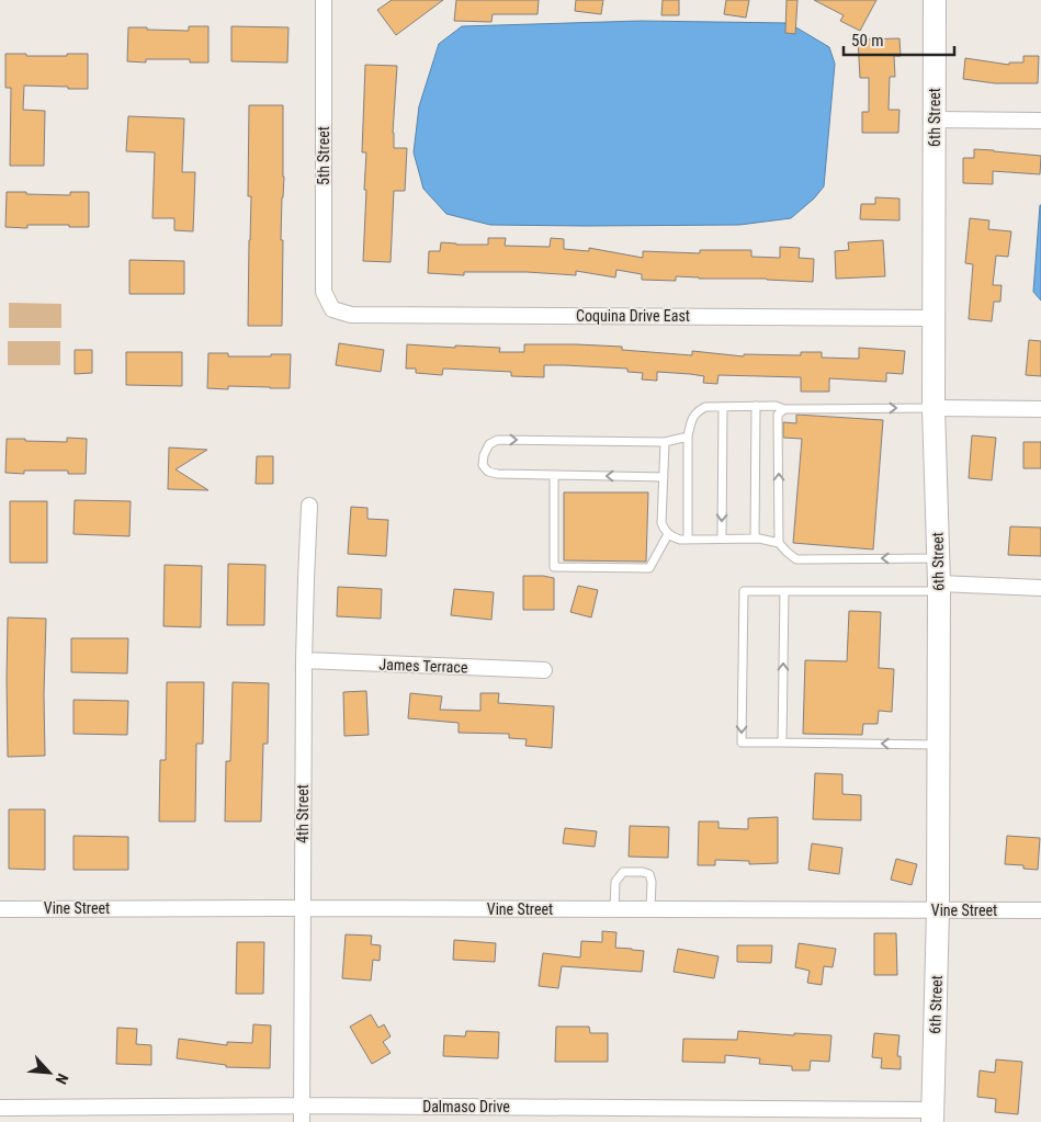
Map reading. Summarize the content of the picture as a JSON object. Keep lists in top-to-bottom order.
{
  "streets": {
    "street": [
      "6th Street",
      "5th Street",
      "Coquina Drive East",
      "James Terrace",
      "4th Street",
      "Vine Street",
      "Dalmaso Drive"
    ]
  },
  "crossings": [
    ["6th Street", "Coquina Drive East"],
    ["6th Street", "Vine Street"],
    ["6th Street", "Dalmaso Drive"],
    ["5th Street", "Coquina Drive East"],
    ["James Terrace", "4th Street"],
    ["4th Street", "Vine Street"],
    ["4th Street", "Dalmaso Drive"]
  ],
  "scale_bar": "50 m",
  "north": "bottom right"
}
